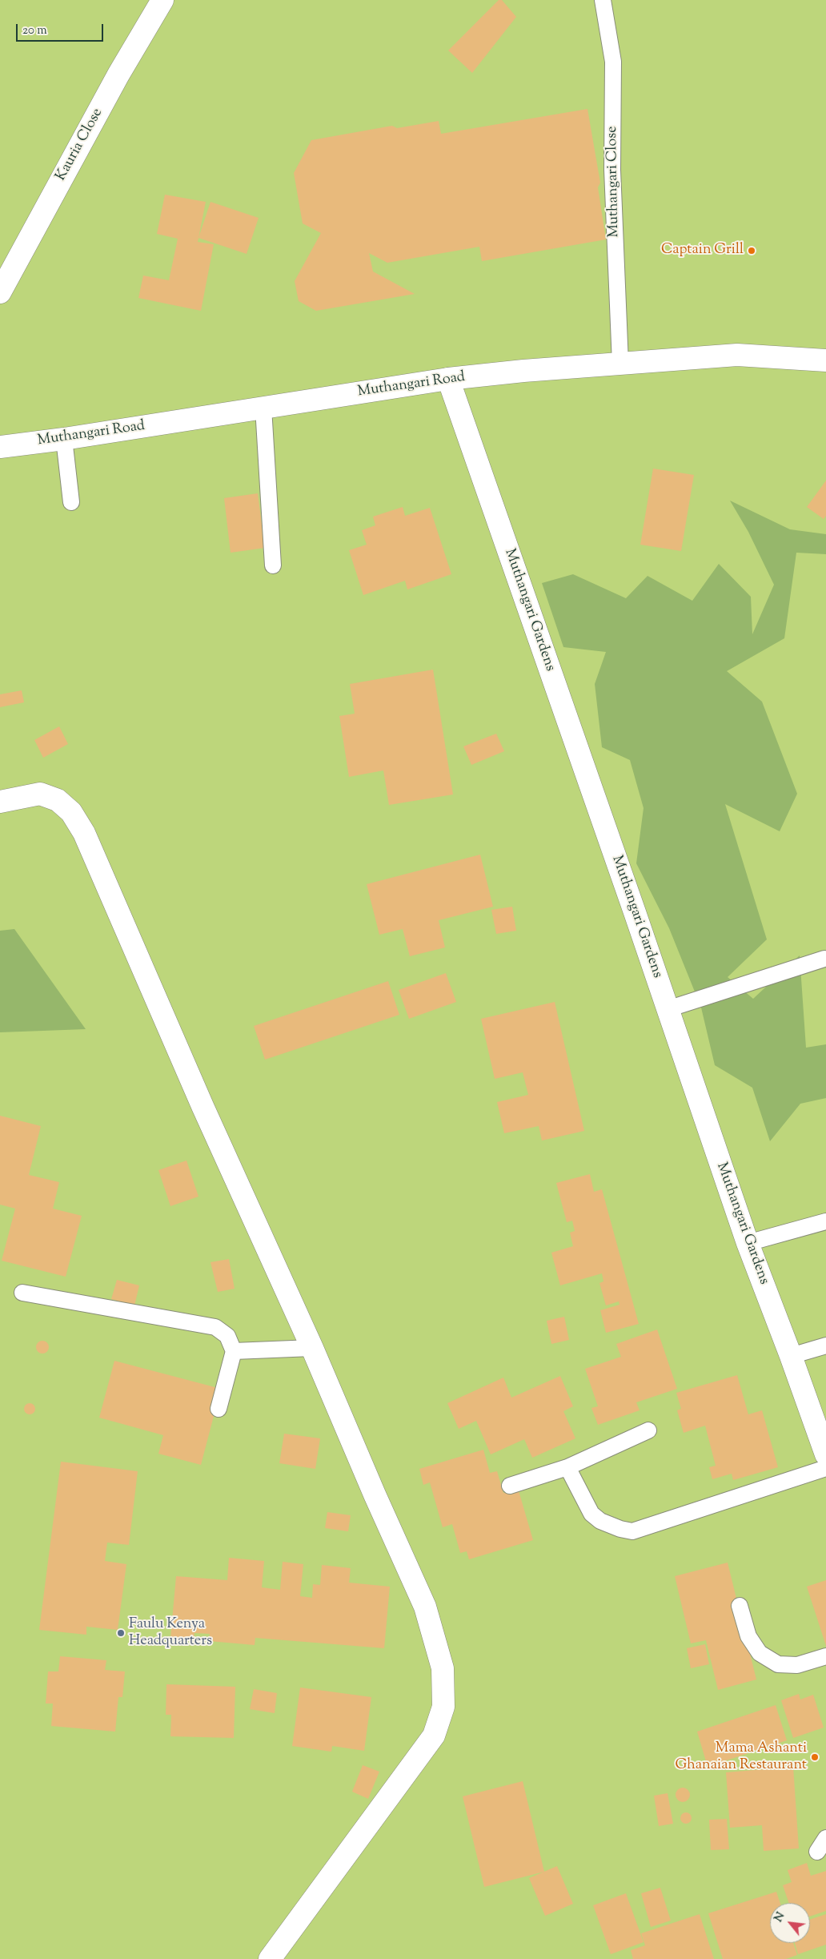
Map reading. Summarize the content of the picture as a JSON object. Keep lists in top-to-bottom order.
{
  "streets": {
    "street": ["Kauria Close", "Muthangari Road", "Muthangari Gardens"],
    "lane": ["Muthangari Close"]
  },
  "crossings": [
    ["Muthangari Close", "Muthangari Road"],
    ["Muthangari Road", "Muthangari Gardens"]
  ],
  "places": ["Captain Grill", "Faulu Kenya Headquarters", "Mama Ashanti Ghanaian Restaurant"],
  "scale_bar": "20 m",
  "north": "top left"
}
